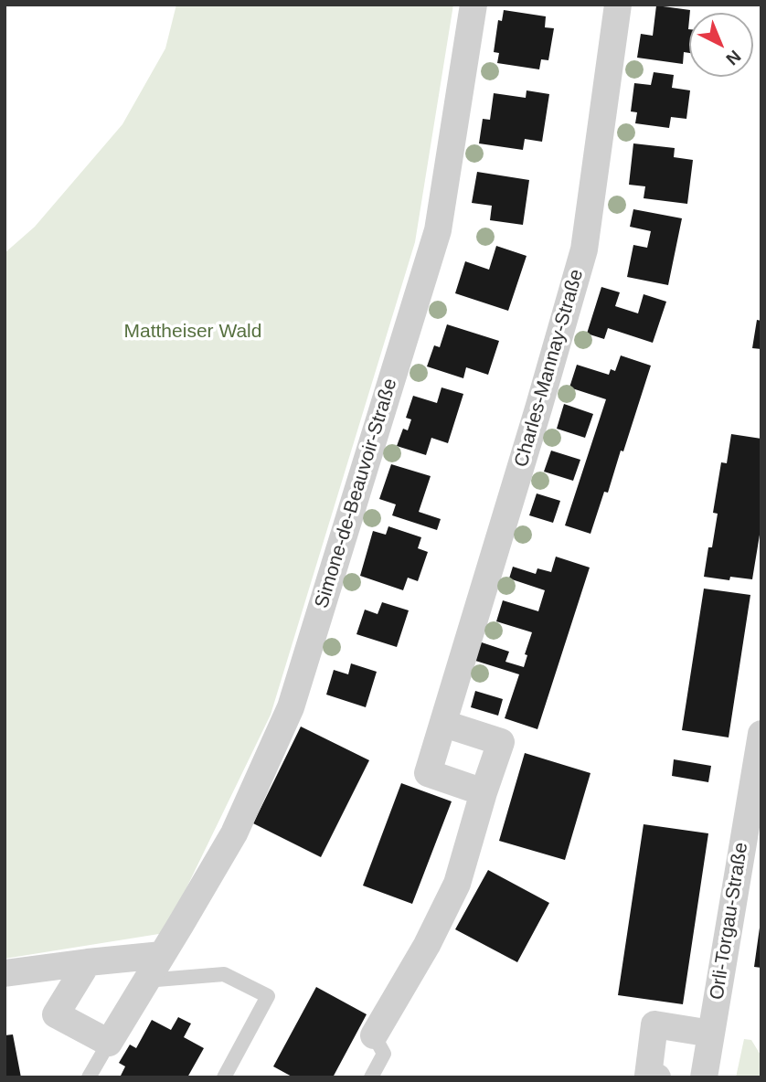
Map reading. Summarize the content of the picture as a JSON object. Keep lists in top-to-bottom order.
{
  "streets": {
    "street": ["Charles-Mannay-Straße", "Simone-de-Beauvoir-Straße", "Orli-Torgau-Straße"]
  },
  "parks": ["Mattheiser Wald"],
  "north": "bottom right"
}
